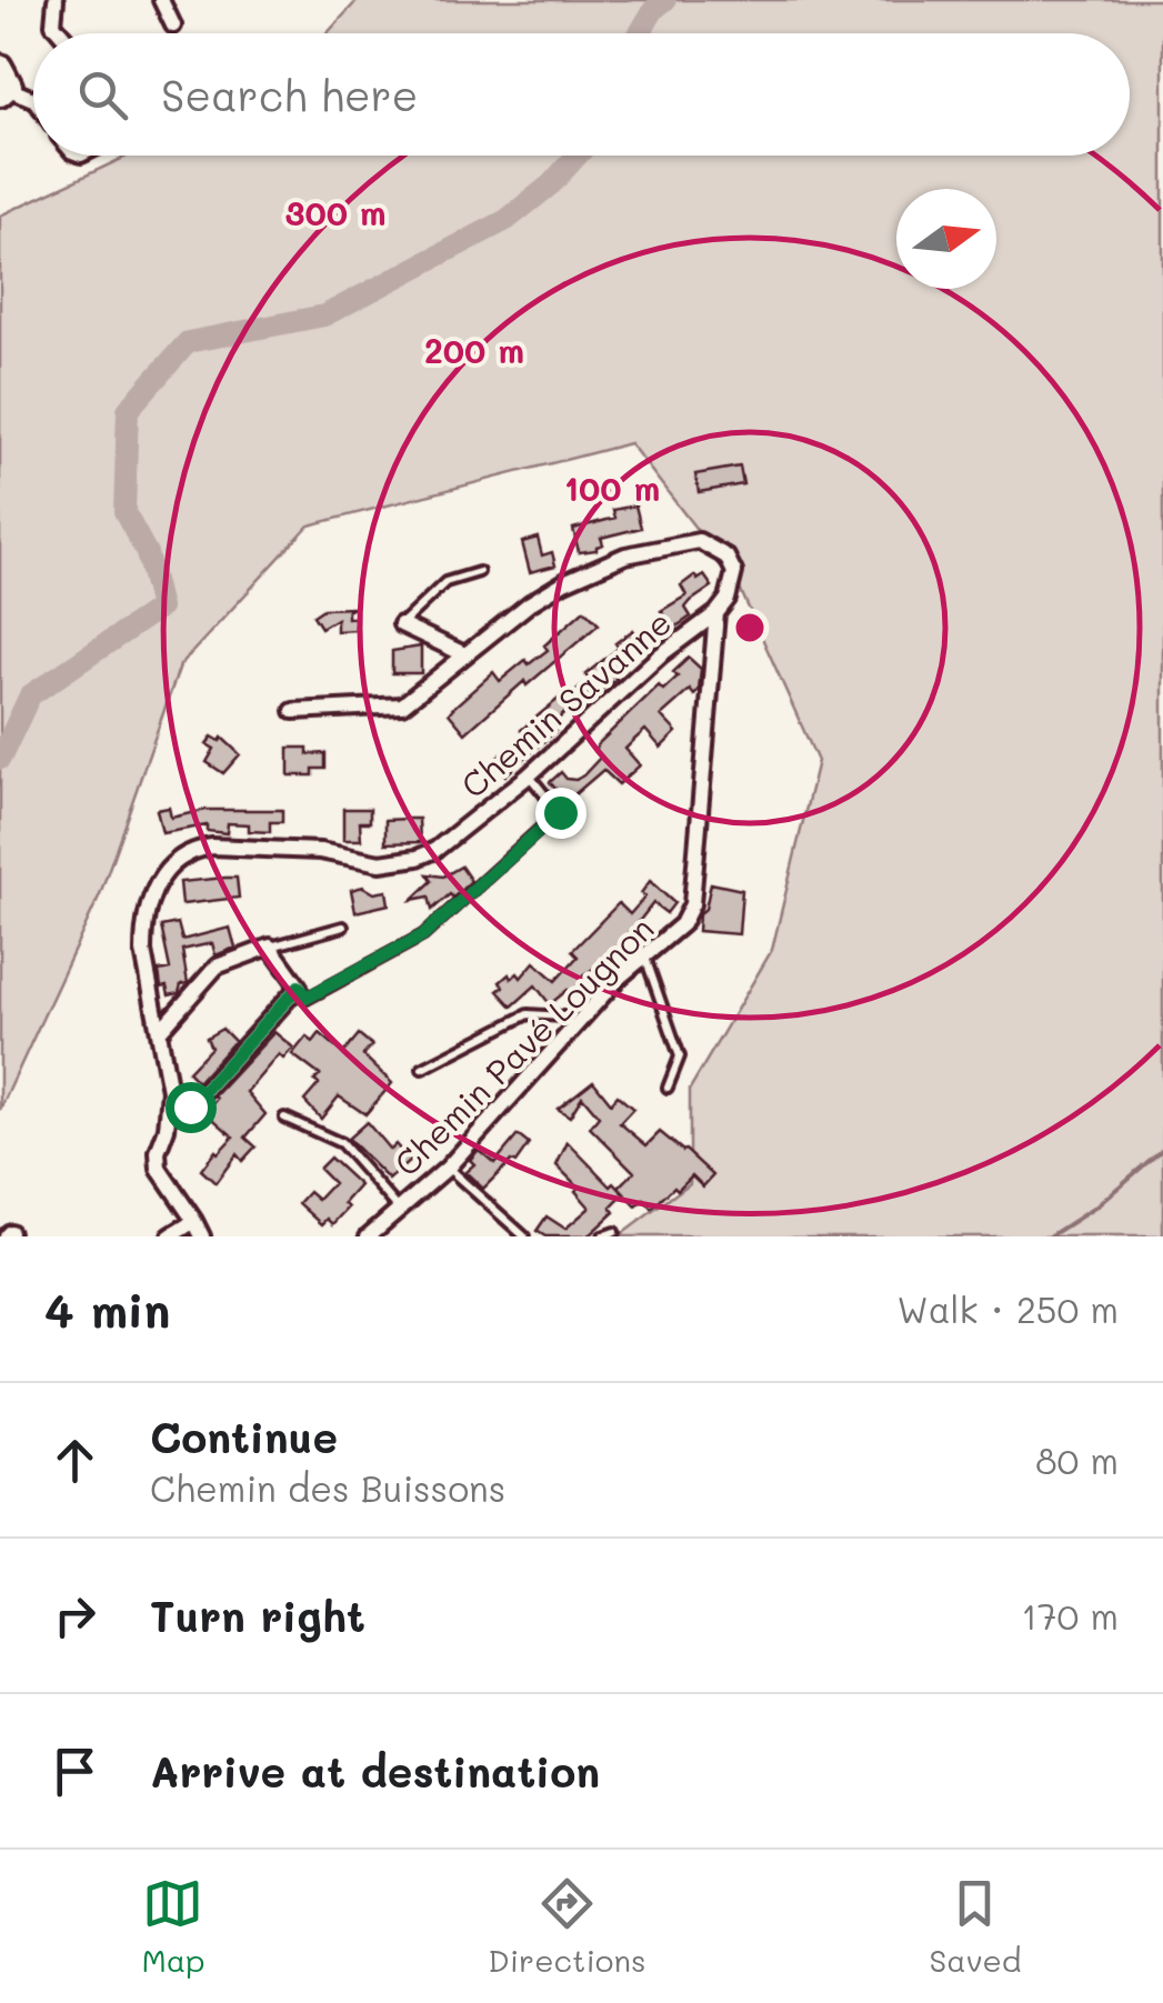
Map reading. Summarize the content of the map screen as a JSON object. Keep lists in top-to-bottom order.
{
  "streets": {
    "street": ["Chemin Savanne", "Chemin Pavé Lougnon"]
  },
  "crossings": [
    ["Chemin Savanne", "Chemin Pavé Lougnon"]
  ],
  "north": "right",
  "page": {
    "search": "Search here",
    "heading": ["4 min", "Walk · 250 m"],
    "list": [
      ["Continue", "Chemin des Buissons", "80 m"],
      ["Turn right", "170 m"],
      "Arrive at destination"
    ],
    "nav": ["Map", "Directions", "Saved"]
  },
  "rings": ["300 m", "200 m", "100 m"]
}
